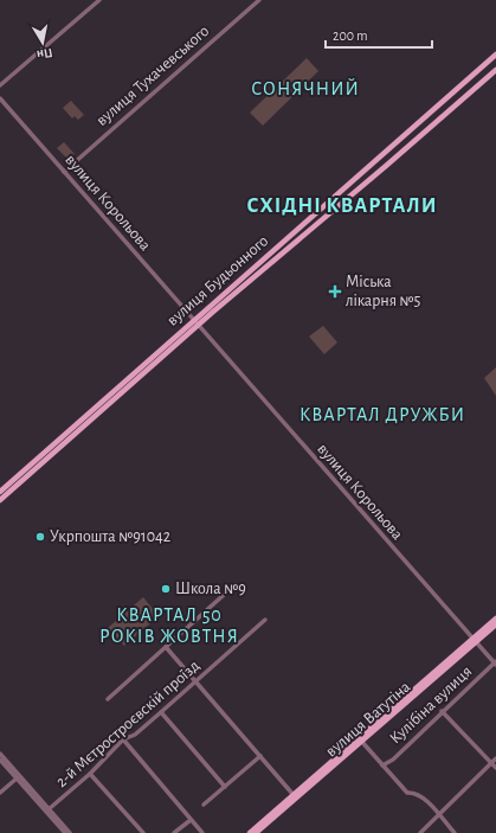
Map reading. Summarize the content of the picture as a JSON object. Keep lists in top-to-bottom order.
{
  "streets": {
    "main road": ["вулиця Будьонного", "вулиця Ватутіна"],
    "street": [
      "вулиця Тухачевського",
      "вулиця Корольова",
      "Кулібіна вулиця",
      "2-й Мєтростроєвскій проїзд"
    ]
  },
  "crossings": [
    ["вулиця Тухачевського", "вулиця Корольова"],
    ["вулиця Корольова", "вулиця Будьонного"],
    ["вулиця Корольова", "Кулібіна вулиця"],
    ["вулиця Корольова", "вулиця Ватутіна"]
  ],
  "districts": [
    "СОНЯЧНИЙ",
    "СХІДНІ КВАРТАЛИ",
    "КВАРТАЛ ДРУЖБИ",
    "КВАРТАЛ 50 РОКІВ ЖОВТНЯ"
  ],
  "places": {
    "health": ["Міська лікарня №5"],
    "other": ["Укрпошта №91042", "Школа №9"]
  },
  "scale_bar": "200 m",
  "north": "bottom"
}
